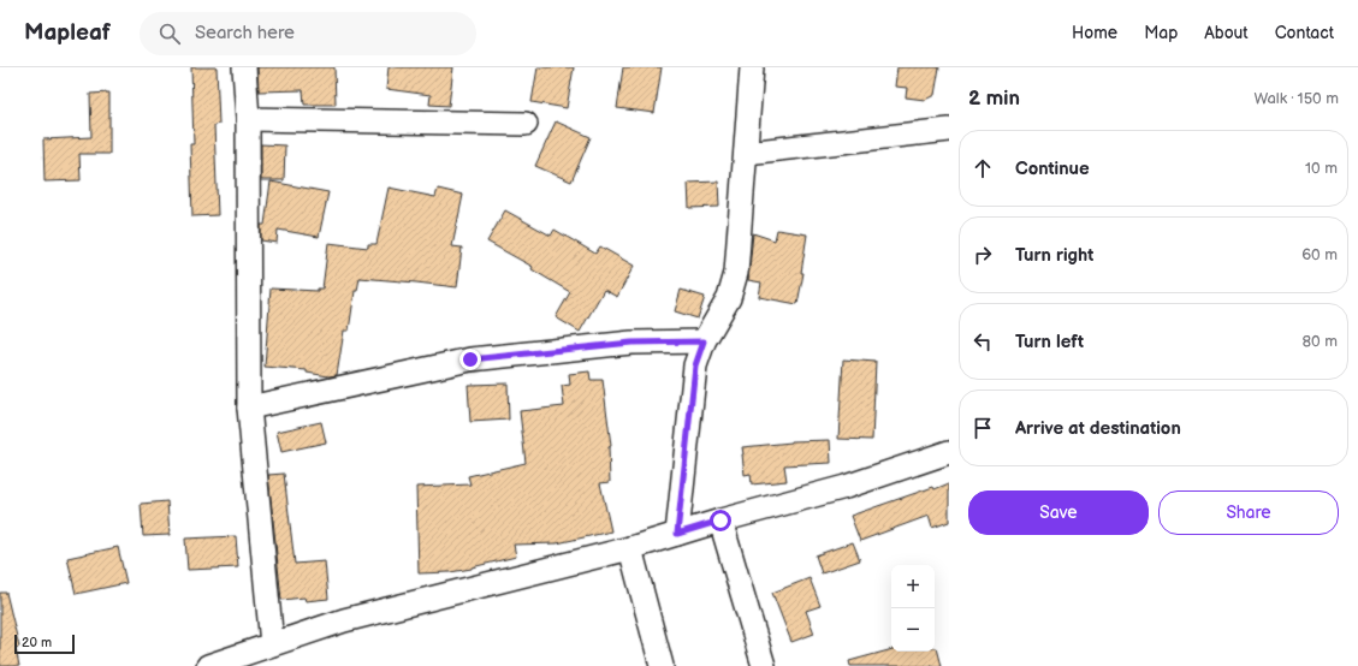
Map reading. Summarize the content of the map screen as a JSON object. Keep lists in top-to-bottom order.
{
  "scale_bar": "20 m",
  "page": {
    "header": "Mapleaf",
    "search": "Search here",
    "nav": [
      "Home",
      "Map",
      "About",
      "Contact"
    ],
    "heading": ["2 min", "Walk · 150 m"],
    "list": [
      ["Continue", "10 m"],
      ["Turn right", "60 m"],
      ["Turn left", "80 m"],
      "Arrive at destination"
    ],
    "buttons": ["Save", "Share"],
    "map_buttons": ["+", "−"],
    "scale": "20 m"
  }
}
